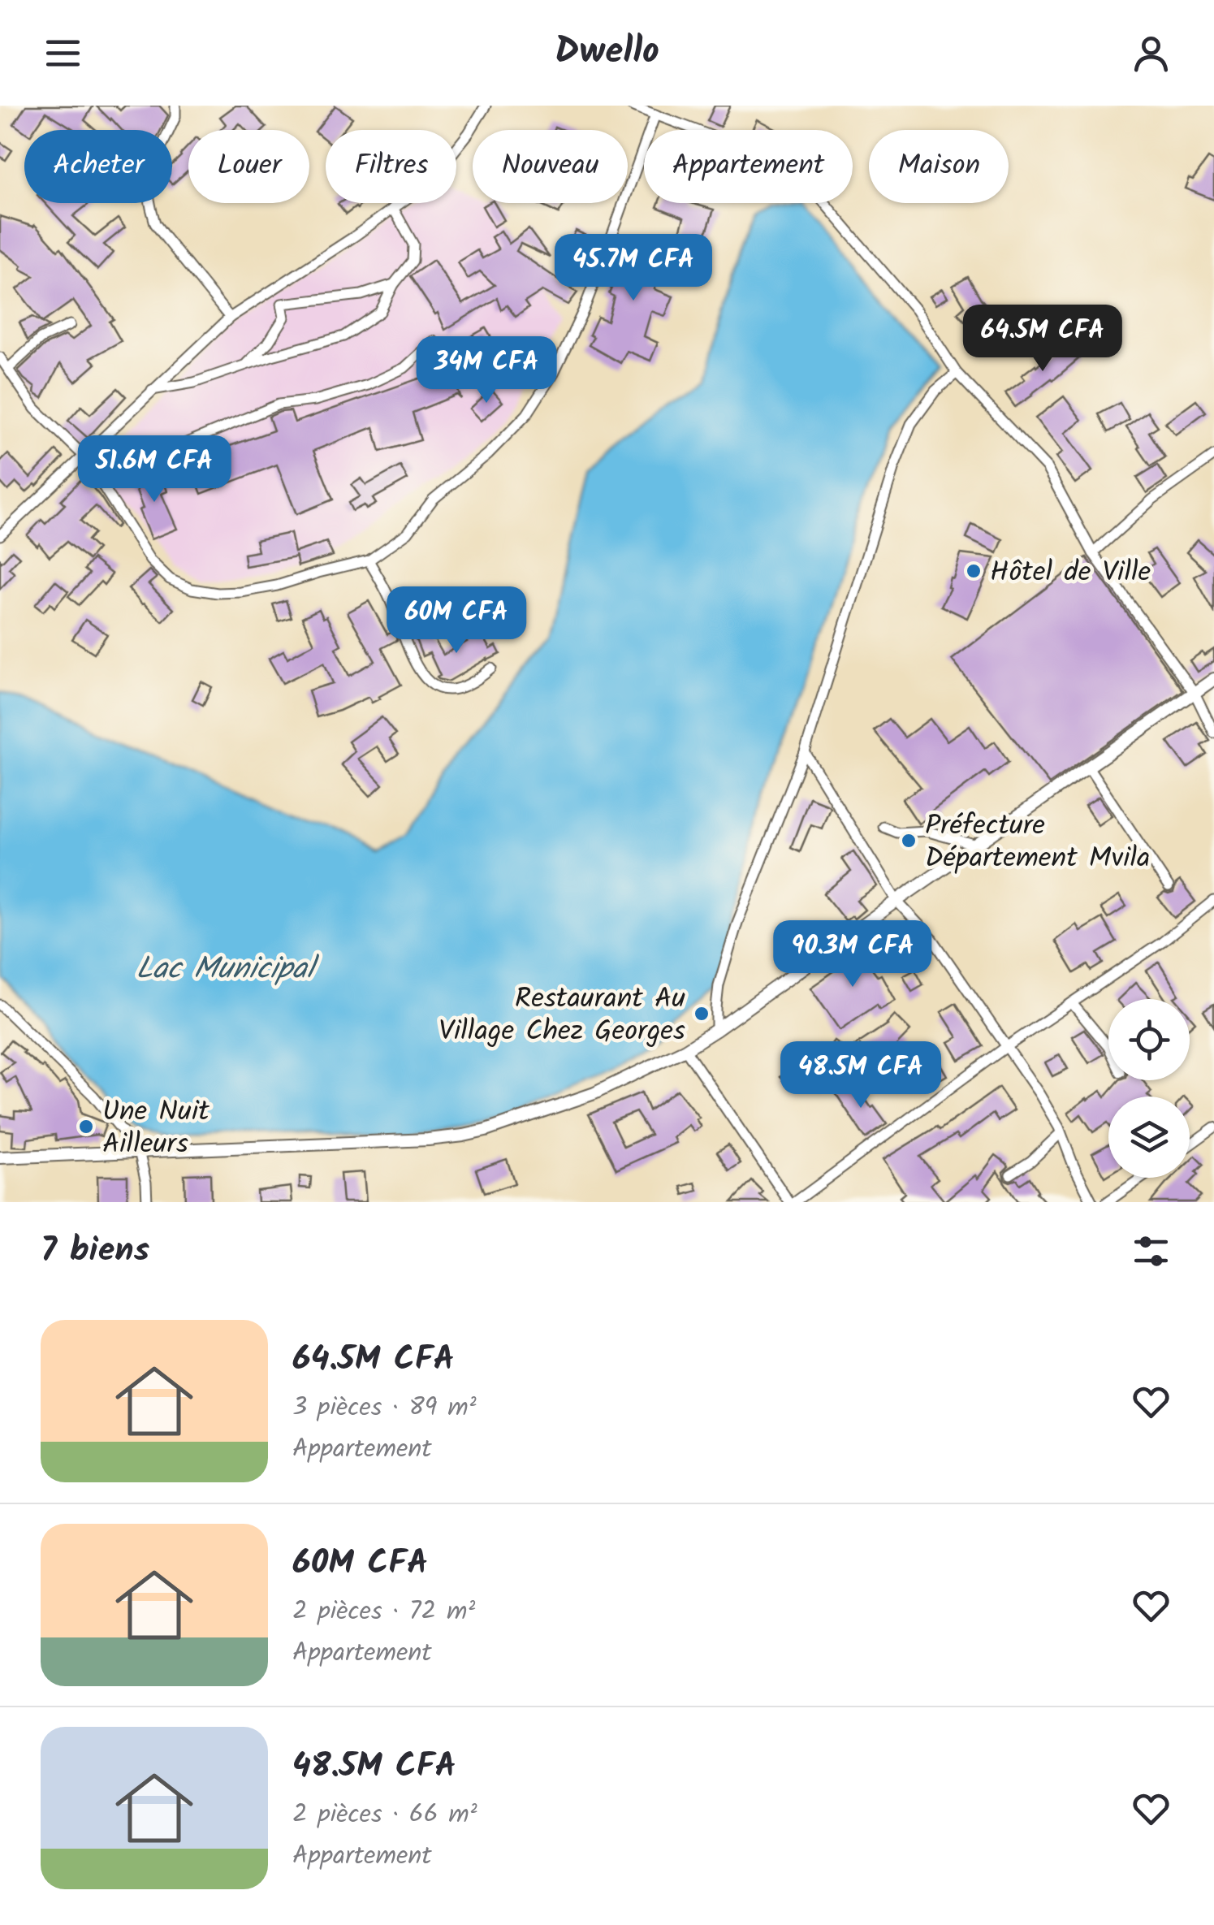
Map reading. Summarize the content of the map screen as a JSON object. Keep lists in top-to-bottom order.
{
  "water": ["Lac Municipal"],
  "places": [
    "Hôtel de Ville",
    "Préfecture Département Mvila",
    "Restaurant Au Village Chez Georges",
    "Une Nuit Ailleurs"
  ],
  "page": {
    "header": "Dwello",
    "chip": [
      "Acheter",
      "Louer",
      "Filtres",
      "Nouveau",
      "Appartement",
      "Maison"
    ],
    "price": [
      "45.7M CFA",
      "64.5M CFA",
      "34M CFA",
      "51.6M CFA",
      "60M CFA",
      "90.3M CFA",
      "48.5M CFA"
    ],
    "heading": "7 biens",
    "list": [
      {
        "name": "64.5M CFA",
        "note": "3 pièces · 89 m² · Appartement"
      },
      {
        "name": "60M CFA",
        "note": "2 pièces · 72 m² · Appartement"
      },
      {
        "name": "48.5M CFA",
        "note": "2 pièces · 66 m² · Appartement"
      }
    ]
  }
}
